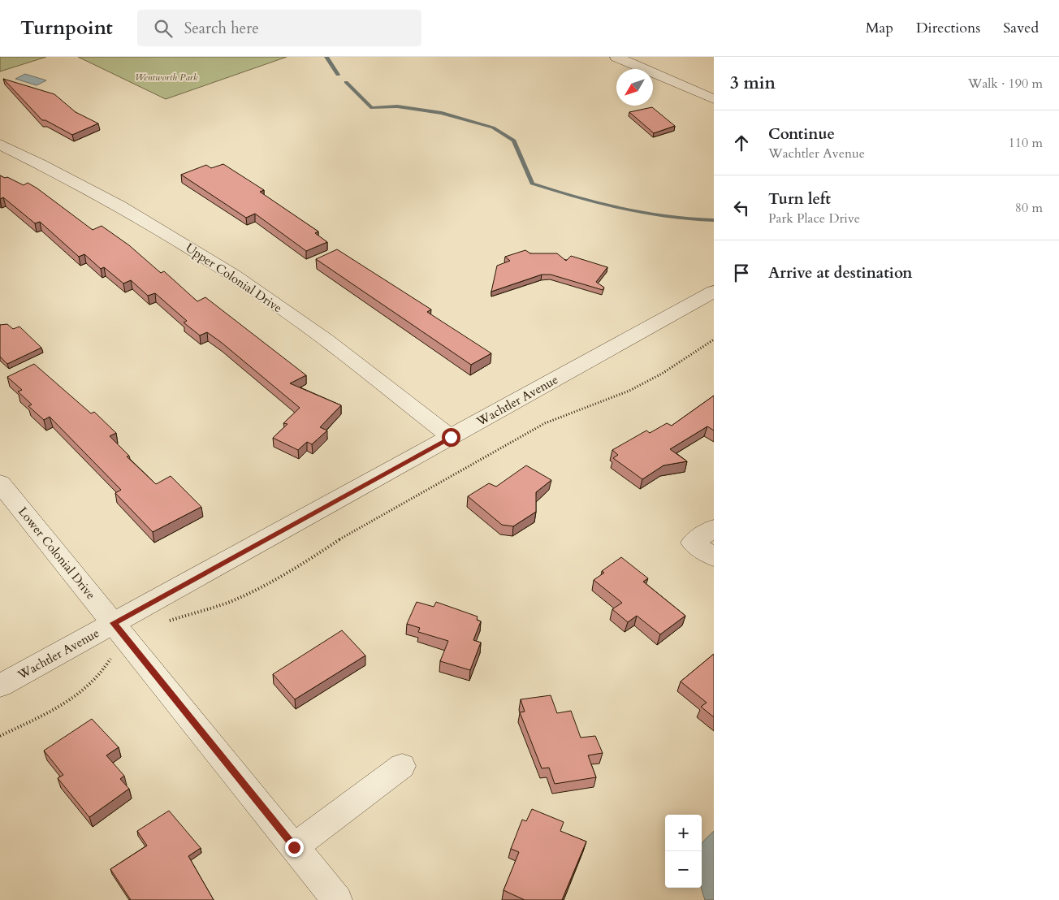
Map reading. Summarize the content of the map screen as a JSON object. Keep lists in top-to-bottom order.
{
  "streets": {
    "street": ["Upper Colonial Drive", "Wachtler Avenue", "Lower Colonial Drive"]
  },
  "crossings": [
    ["Upper Colonial Drive", "Wachtler Avenue"],
    ["Wachtler Avenue", "Lower Colonial Drive"]
  ],
  "parks": ["Wentworth Park"],
  "north": "bottom left",
  "page": {
    "header": "Turnpoint",
    "search": "Search here",
    "nav": ["Map", "Directions", "Saved"],
    "heading": ["3 min", "Walk · 190 m"],
    "list": [
      ["Continue", "Wachtler Avenue", "110 m"],
      ["Turn left", "Park Place Drive", "80 m"],
      "Arrive at destination"
    ],
    "map_buttons": ["+", "−"]
  }
}
